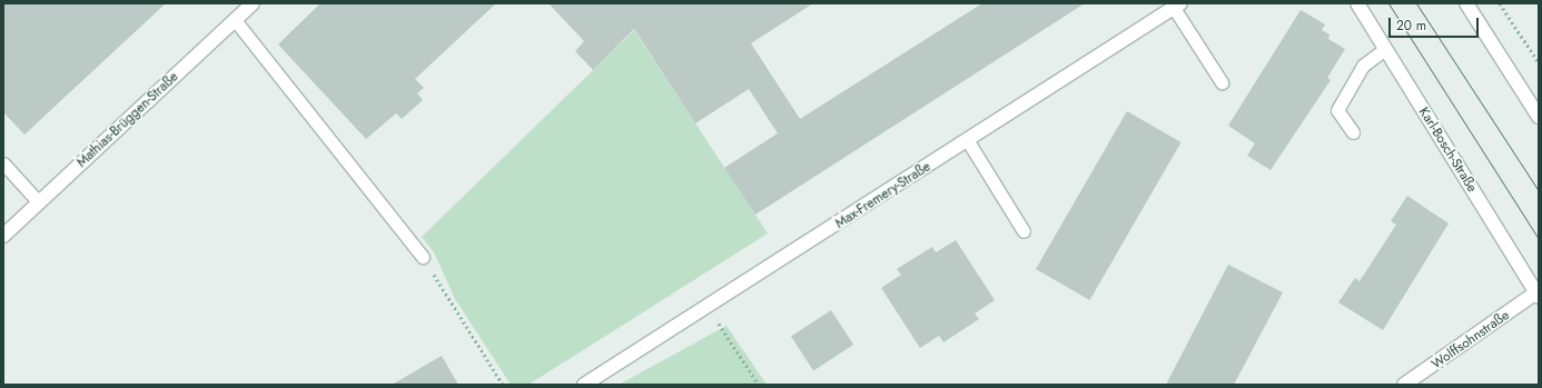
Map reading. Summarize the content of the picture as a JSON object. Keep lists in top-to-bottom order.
{
  "streets": {
    "street": [
      "Mathias-Brüggen-Straße",
      "Karl-Bosch-Straße",
      "Max-Fremery-Straße",
      "Wolffsohnstraße"
    ]
  },
  "crossings": [
    ["Karl-Bosch-Straße", "Wolffsohnstraße"]
  ],
  "scale_bar": "20 m"
}
